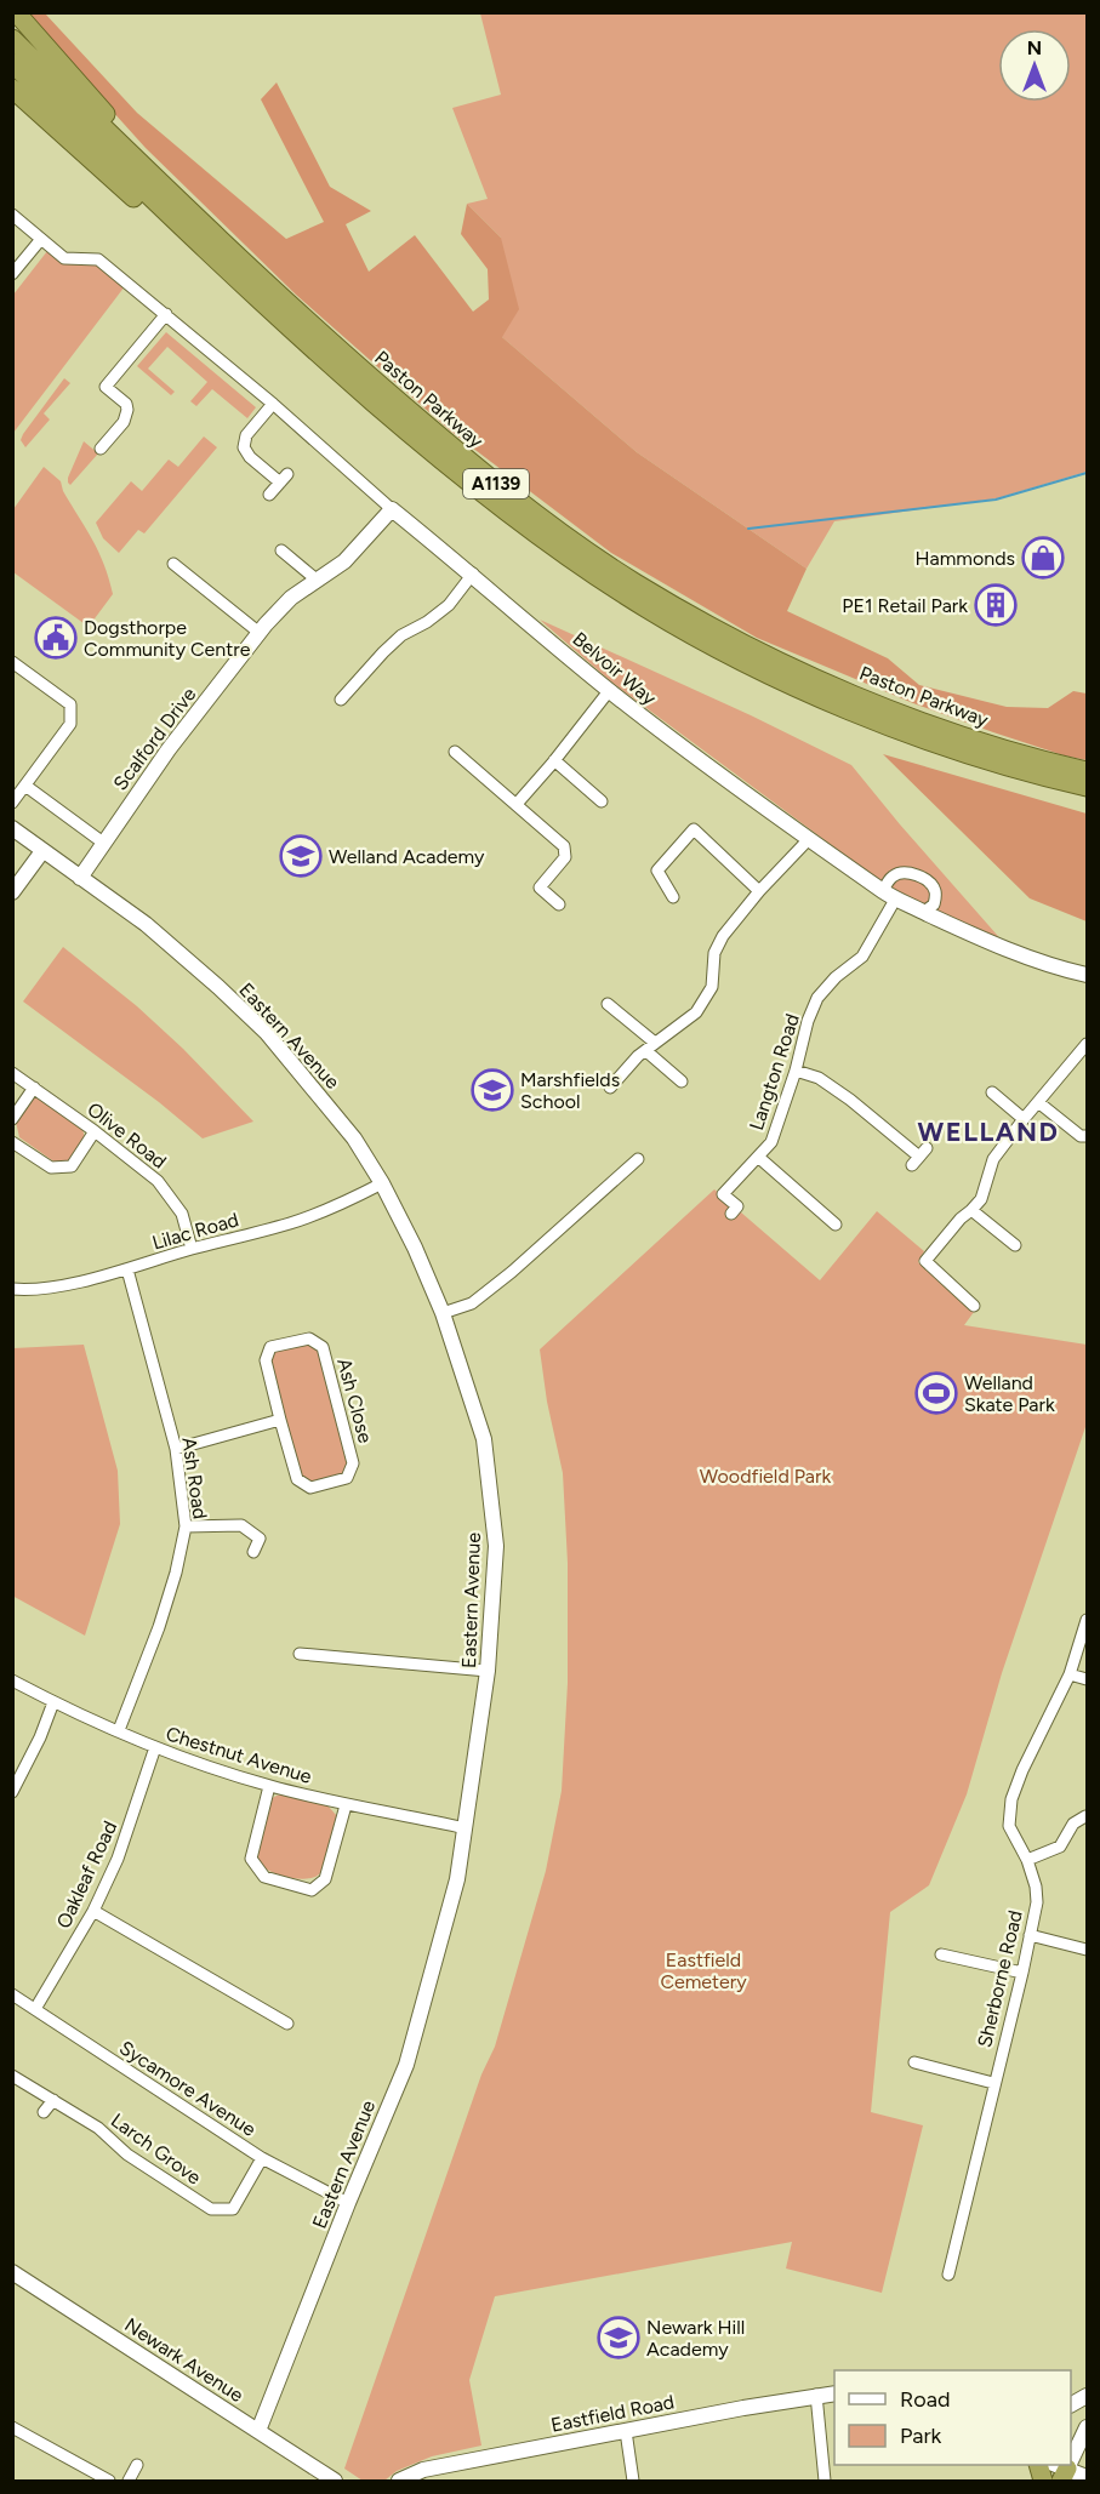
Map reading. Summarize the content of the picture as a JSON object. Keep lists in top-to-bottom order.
{
  "streets": {
    "highway": ["Paston Parkway", "A1139"],
    "street": [
      "Belvoir Way",
      "Scalford Drive",
      "Eastern Avenue",
      "Langton Road",
      "Olive Road",
      "Lilac Road",
      "Ash Close",
      "Ash Road",
      "Chestnut Avenue",
      "Oakleaf Road",
      "Sherborne Road",
      "Sycamore Avenue",
      "Larch Grove",
      "Newark Avenue",
      "Eastfield Road"
    ]
  },
  "crossings": [
    ["Paston Parkway", "A1139"],
    ["Belvoir Way", "Scalford Drive"],
    ["Belvoir Way", "Langton Road"],
    ["Scalford Drive", "Eastern Avenue"],
    ["Eastern Avenue", "Lilac Road"],
    ["Eastern Avenue", "Chestnut Avenue"],
    ["Eastern Avenue", "Sycamore Avenue"],
    ["Eastern Avenue", "Newark Avenue"],
    ["Olive Road", "Lilac Road"],
    ["Lilac Road", "Ash Road"],
    ["Ash Road", "Chestnut Avenue"],
    ["Chestnut Avenue", "Oakleaf Road"],
    ["Oakleaf Road", "Sycamore Avenue"],
    ["Sycamore Avenue", "Larch Grove"]
  ],
  "districts": ["WELLAND"],
  "parks": ["Woodfield Park", "Eastfield Cemetery"],
  "places": {
    "shop": ["Hammonds"],
    "building": ["PE1 Retail Park"],
    "public building": ["Dogsthorpe Community Centre"],
    "school or university": ["Welland Academy", "Marshfields School", "Newark Hill Academy"],
    "sports": ["Welland Skate Park"]
  },
  "legend": ["Road", "Park"],
  "north": "top"
}
